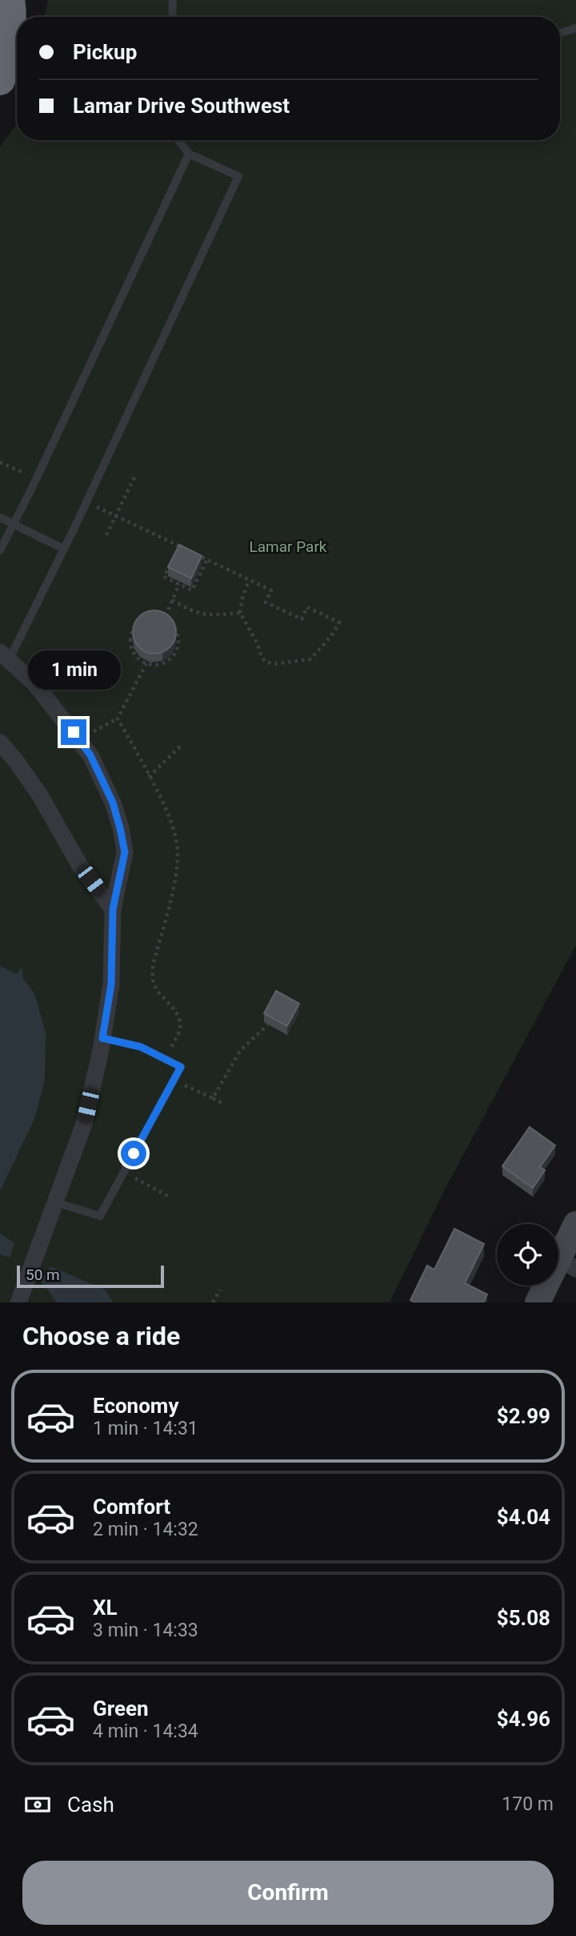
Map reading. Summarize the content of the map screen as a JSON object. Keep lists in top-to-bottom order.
{
  "parks": ["Lamar Park"],
  "scale_bar": "50 m",
  "page": {
    "banner": ["Pickup", "Lamar Drive Southwest"],
    "bubble": "1 min",
    "scale": "50 m",
    "heading": "Choose a ride",
    "list": [
      {
        "name": "Economy",
        "note": "1 min · 14:31",
        "value": "$2.99"
      },
      {
        "name": "Comfort",
        "note": "2 min · 14:32",
        "value": "$4.04"
      },
      {
        "name": "XL",
        "note": "3 min · 14:33",
        "value": "$5.08"
      },
      {
        "name": "Green",
        "note": "4 min · 14:34",
        "value": "$4.96"
      }
    ],
    "pay": ["Cash", "170 m"],
    "buttons": "Confirm"
  }
}
